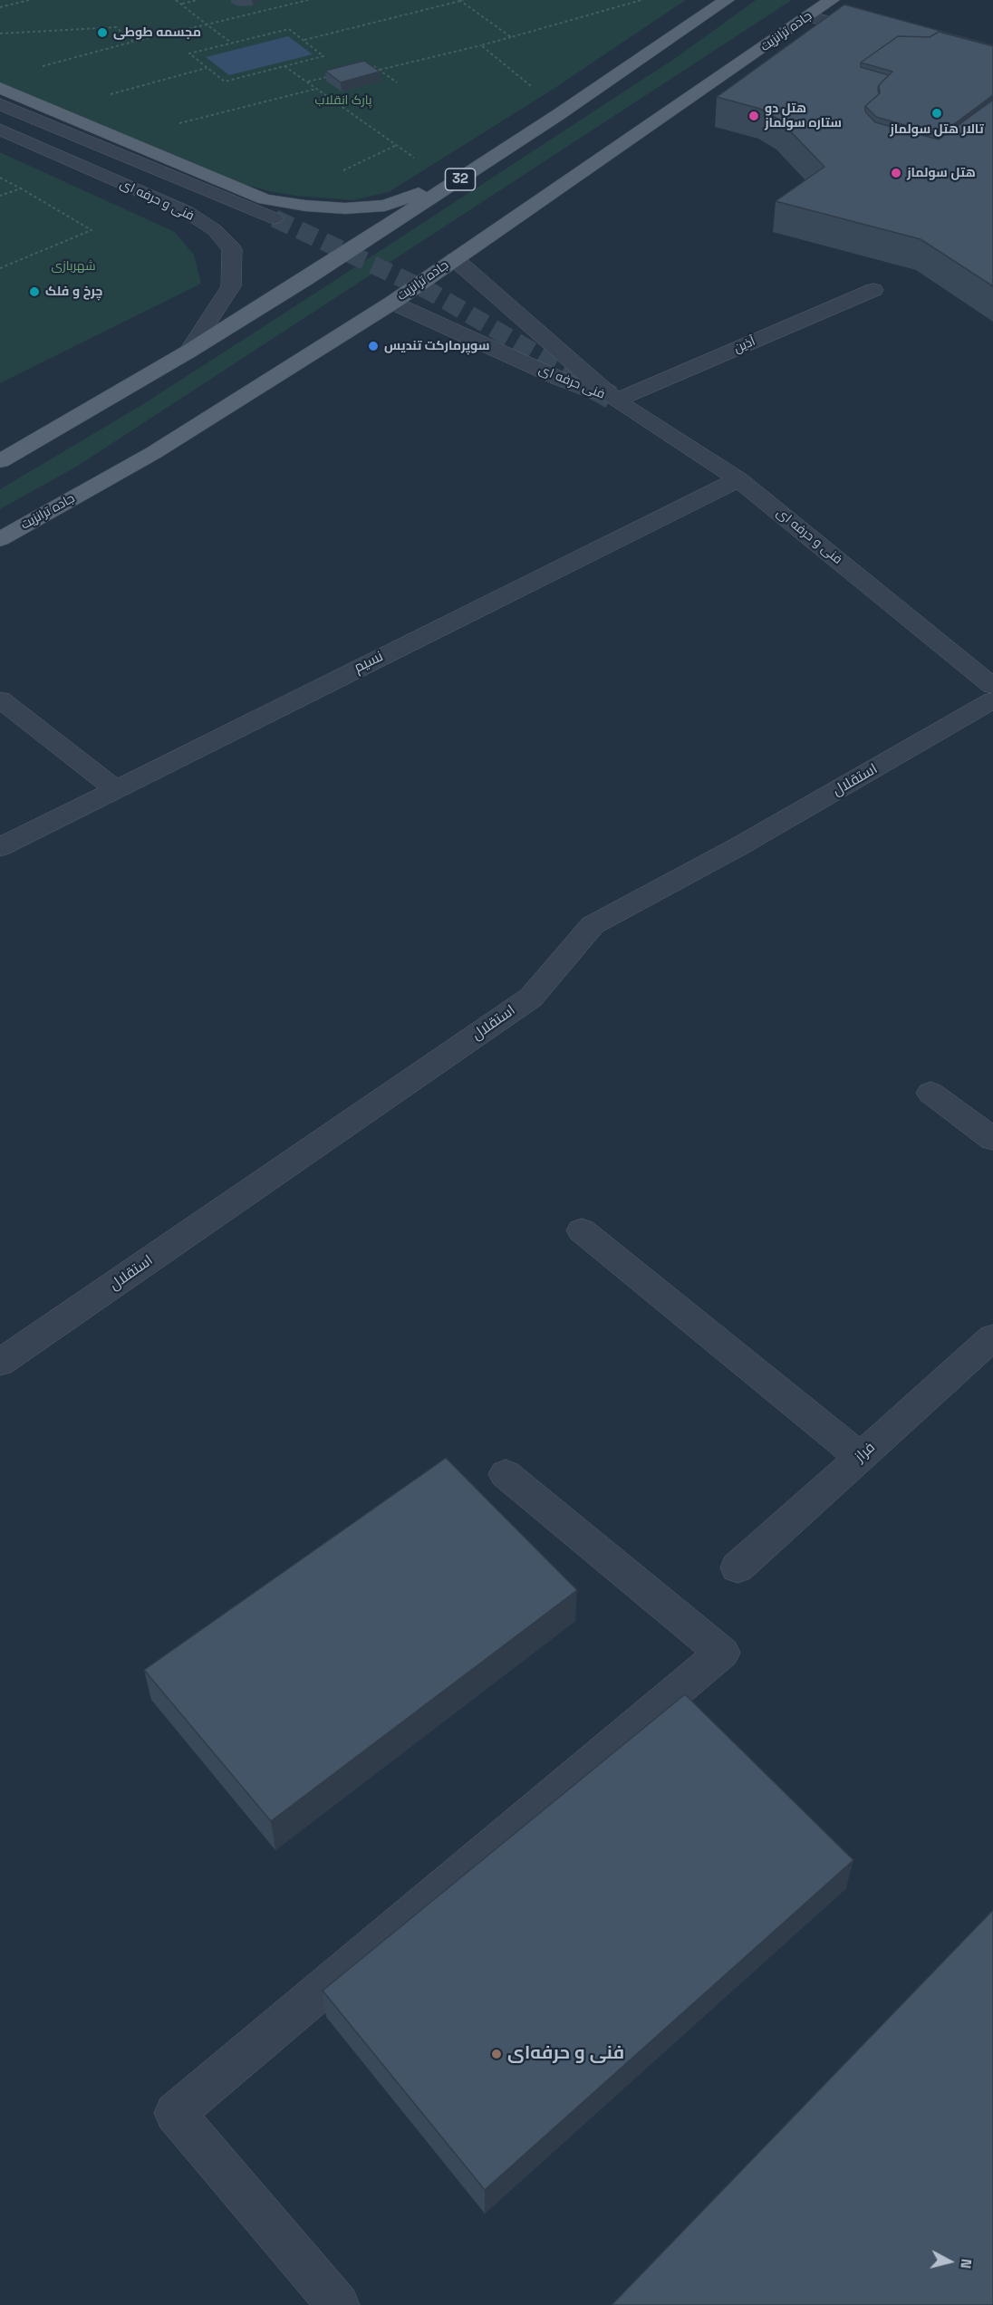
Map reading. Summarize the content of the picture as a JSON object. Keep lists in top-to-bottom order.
{
  "streets": {
    "main road": ["جاده ترانزیت", "32"],
    "street": [
      "فنی و حرفه ای",
      "آذین",
      "فنی حرفه ای",
      "نسيم",
      "استقلال",
      "فراز"
    ]
  },
  "crossings": [
    ["جاده ترانزیت", "فنی حرفه ای"],
    ["32", "فنی و حرفه ای"],
    ["فنی و حرفه ای", "آذین"],
    ["فنی و حرفه ای", "فنی حرفه ای"],
    ["فنی و حرفه ای", "نسيم"],
    ["آذین", "فنی حرفه ای"]
  ],
  "parks": ["پارک انقلاب", "شهربازی"],
  "places": [
    "مجسمه طوطی",
    "تالار هتل سولماز",
    "هتل دو ستاره سولماز",
    "هتل سولماز",
    "چرخ و فلک",
    "سوپرمارکت تندیس",
    "فنی و حرفه‌ای"
  ],
  "north": "right"
}
